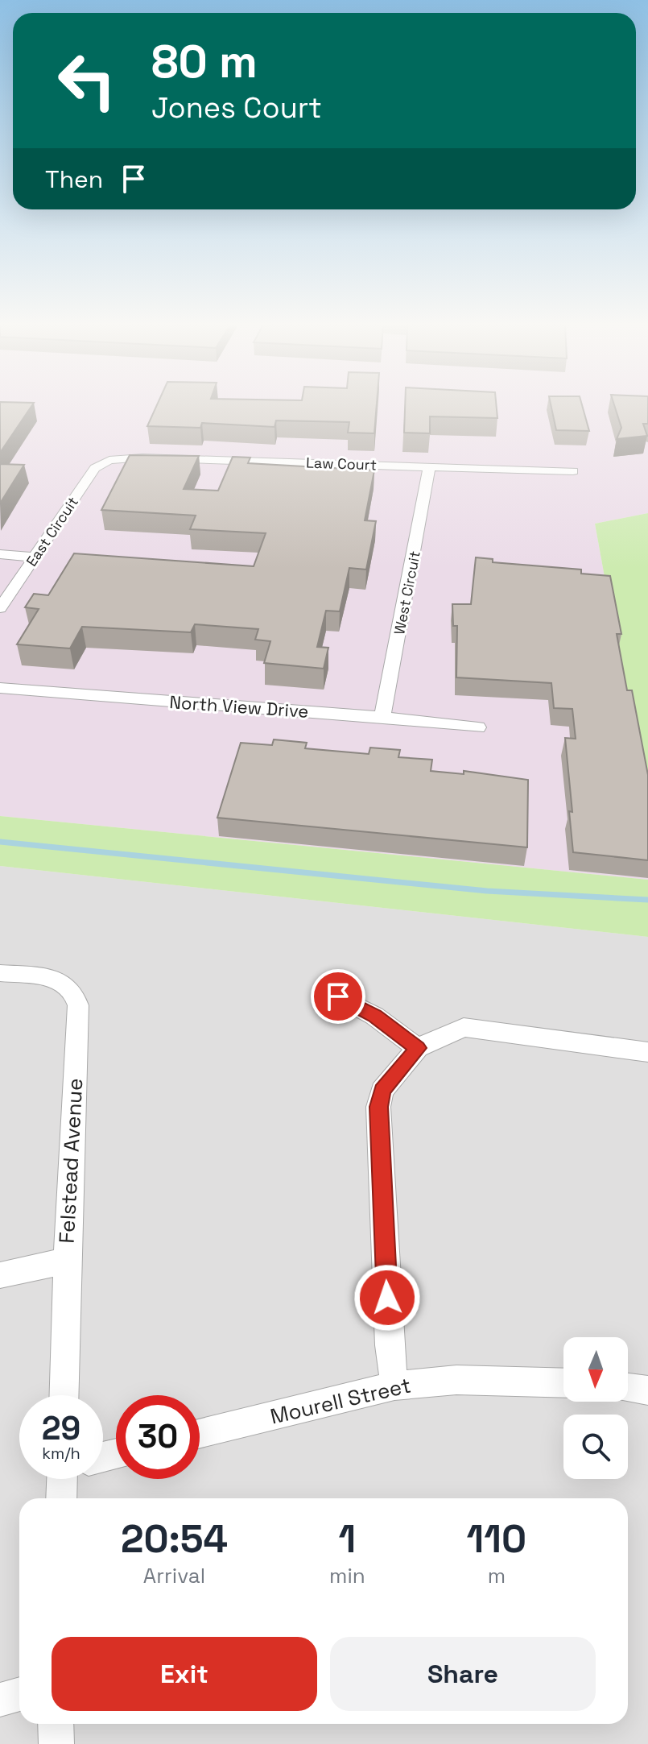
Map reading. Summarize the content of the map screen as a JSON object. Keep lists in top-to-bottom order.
{
  "streets": {
    "street": [
      "Law Court",
      "East Circuit",
      "West Circuit",
      "North View Drive",
      "Felstead Avenue",
      "Mourell Street"
    ]
  },
  "crossings": [
    ["Law Court", "East Circuit"],
    ["Law Court", "West Circuit"],
    ["West Circuit", "North View Drive"]
  ],
  "north": "bottom",
  "page": {
    "turn": ["80 m", "Jones Court"],
    "then": "Then",
    "speed": "29 km/h",
    "limit": "30",
    "eta": [
      "20:54",
      "Arrival",
      "1",
      "min",
      "110",
      "m"
    ],
    "buttons": ["Exit", "Share"]
  }
}
